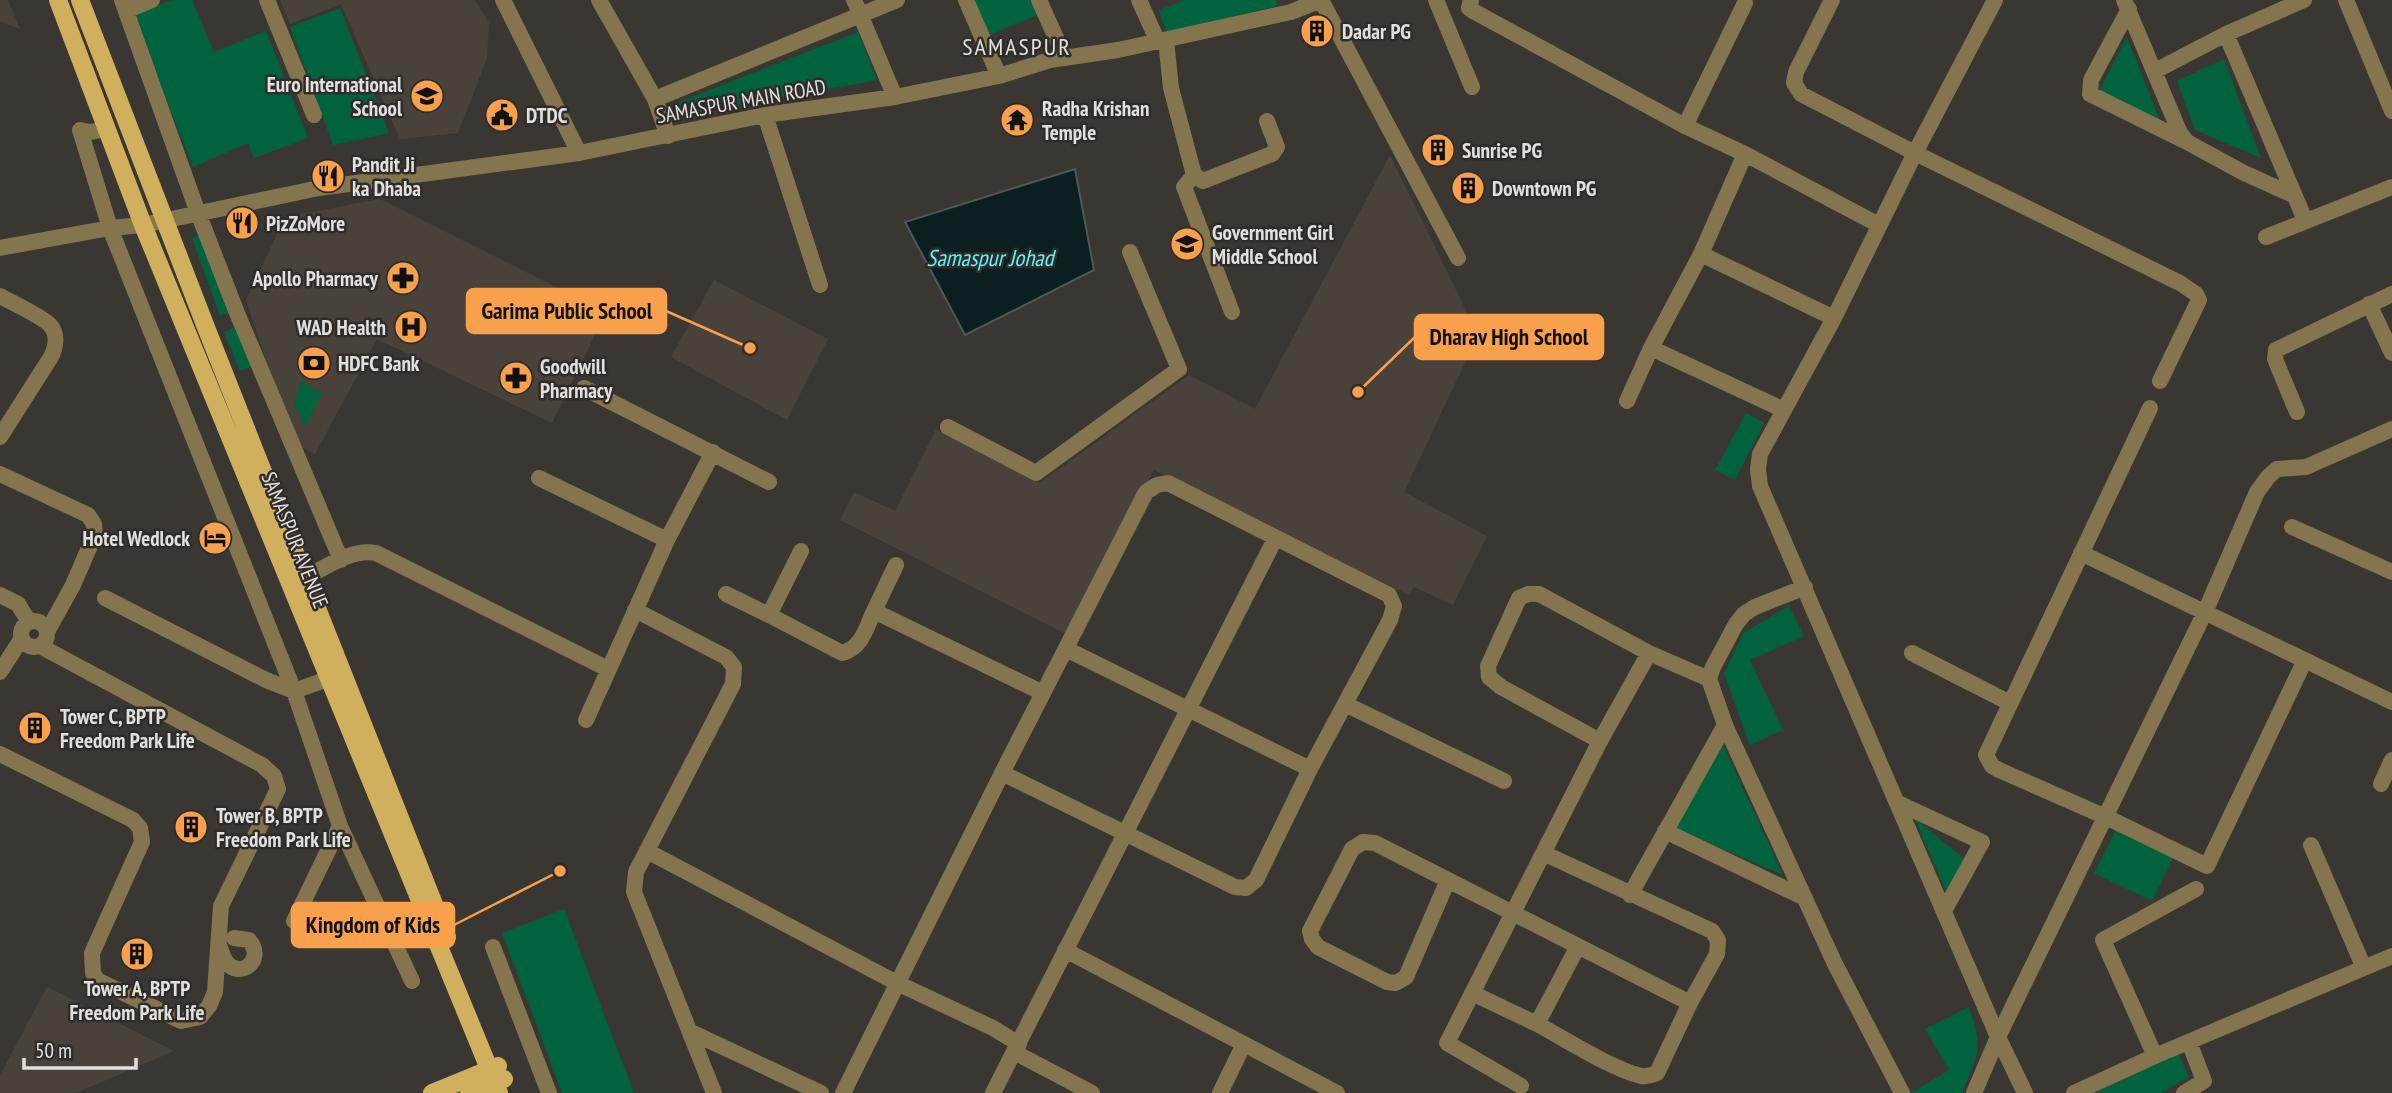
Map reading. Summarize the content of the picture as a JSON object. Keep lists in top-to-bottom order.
{
  "streets": {
    "main road": ["SAMASPUR AVENUE"],
    "street": ["SAMASPUR MAIN ROAD"]
  },
  "crossings": [
    ["SAMASPUR MAIN ROAD", "SAMASPUR AVENUE"]
  ],
  "districts": ["SAMASPUR"],
  "water": ["Samaspur Johad"],
  "places": {
    "building": [
      "Dadar PG",
      "Sunrise PG",
      "Downtown PG",
      "Tower C, BPTP Freedom Park Life",
      "Tower B, BPTP Freedom Park Life",
      "Tower A, BPTP Freedom Park Life"
    ],
    "school or university": ["Euro International School", "Government Girl Middle School"],
    "public building": ["DTDC"],
    "temple": ["Radha Krishan Temple"],
    "restaurant": ["Pandit Ji ka Dhaba", "PizZoMore"],
    "pharmacy": ["Apollo Pharmacy", "Goodwill Pharmacy"],
    "hospital": ["WAD Health"],
    "other": ["Garima Public School", "Dharav High School", "Kingdom of Kids"],
    "bank": ["HDFC Bank"],
    "hotel": ["Hotel Wedlock"]
  },
  "scale_bar": "50 m"
}
